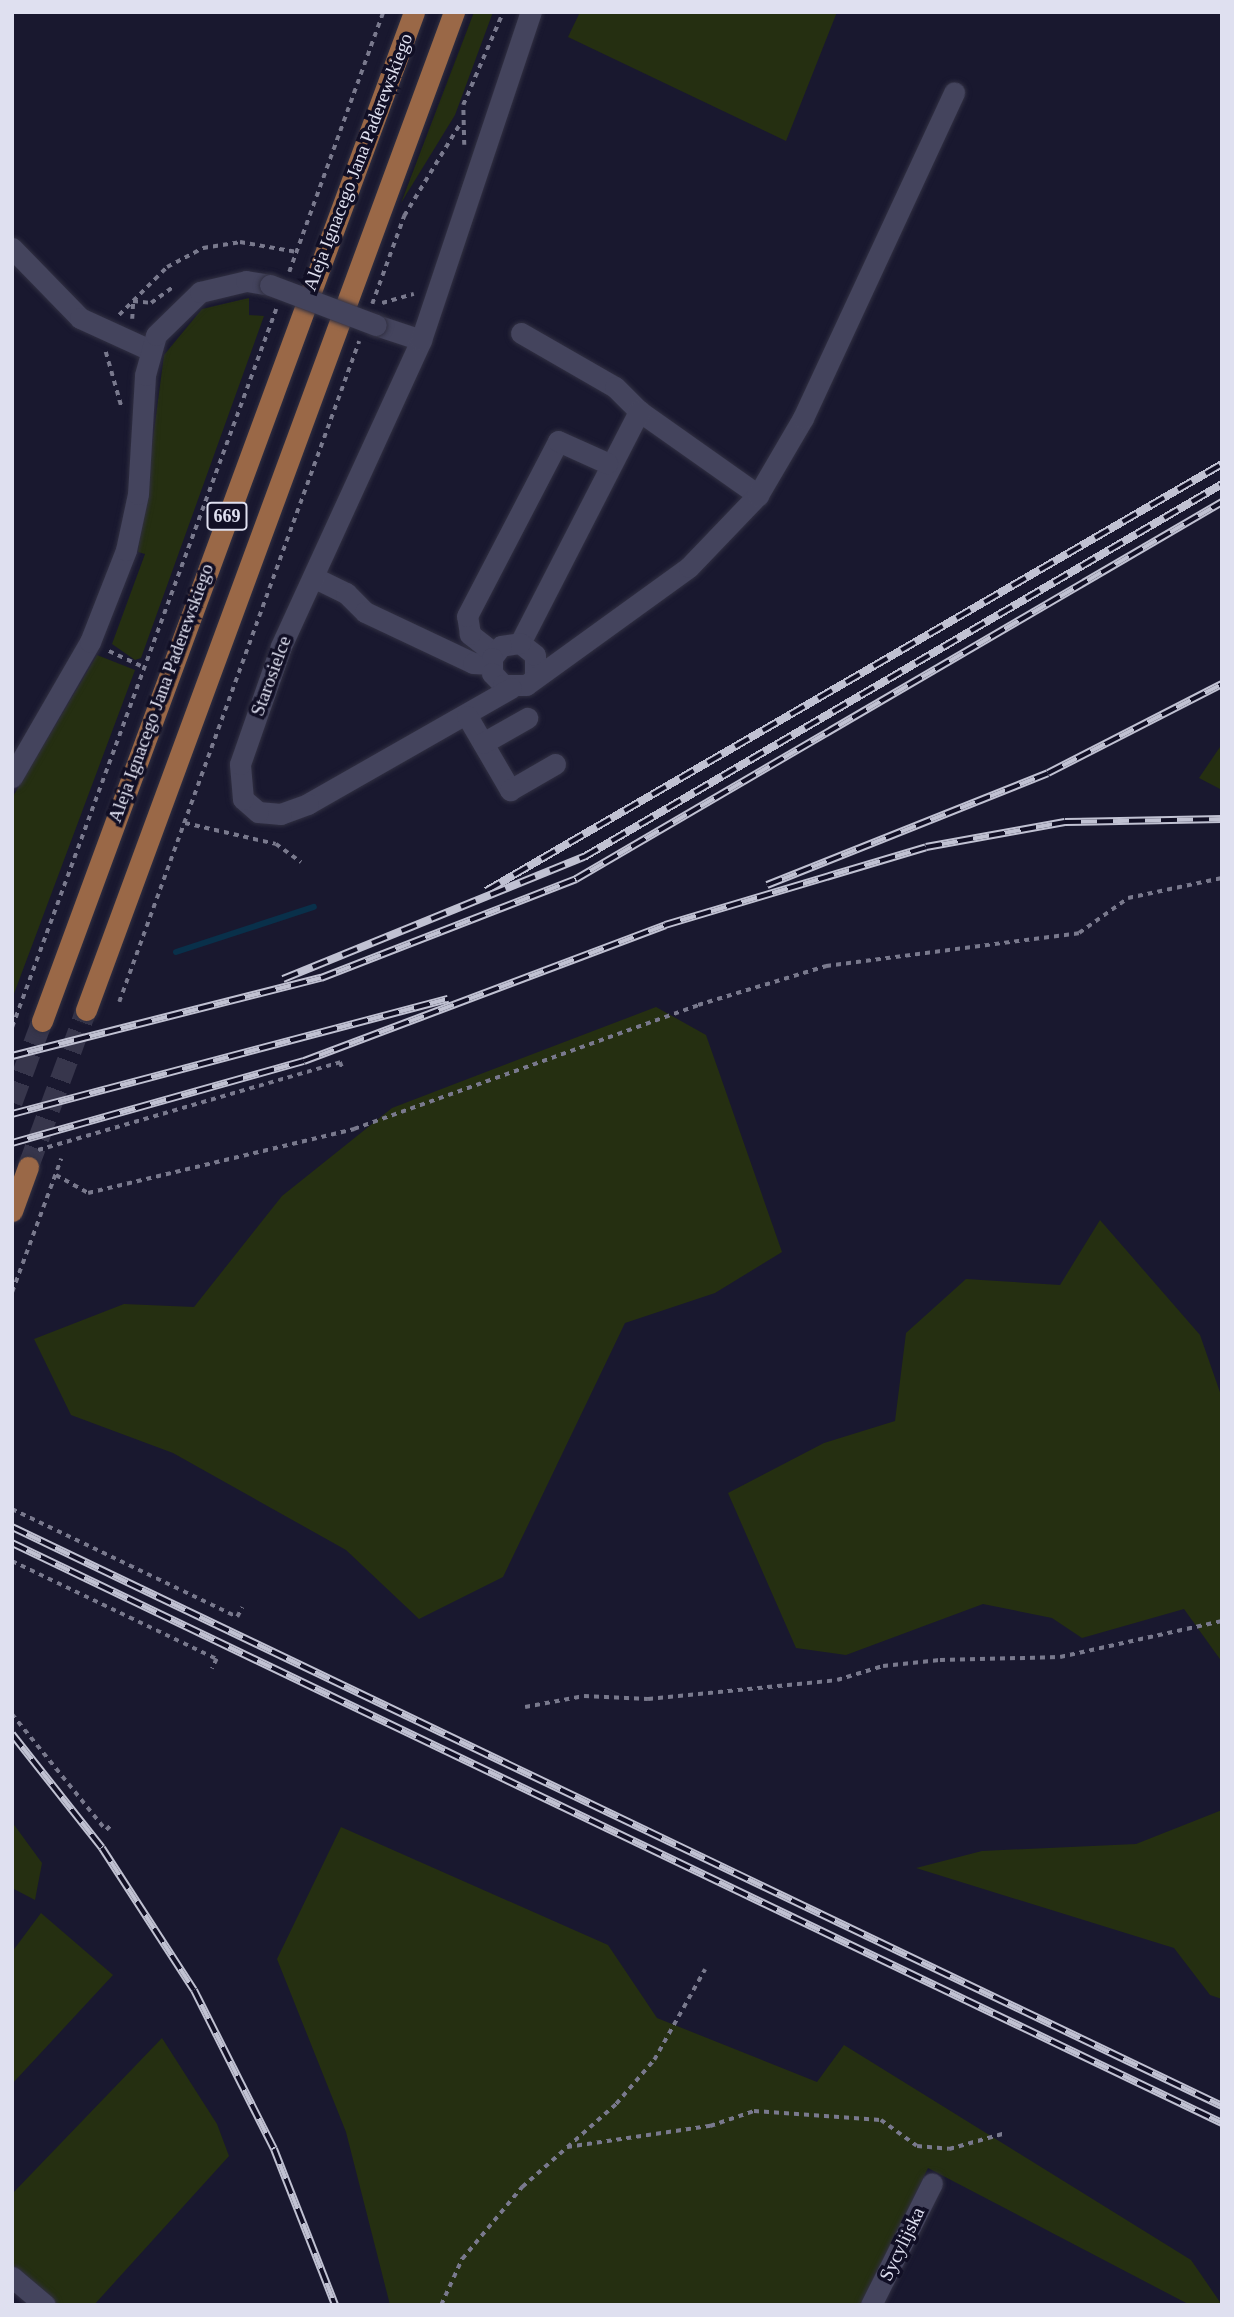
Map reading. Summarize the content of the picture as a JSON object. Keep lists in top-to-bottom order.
{
  "streets": {
    "main road": ["Aleja Ignacego Jana Paderewskiego", "669"],
    "street": ["Starosielce", "Sycylijska"]
  }
}
